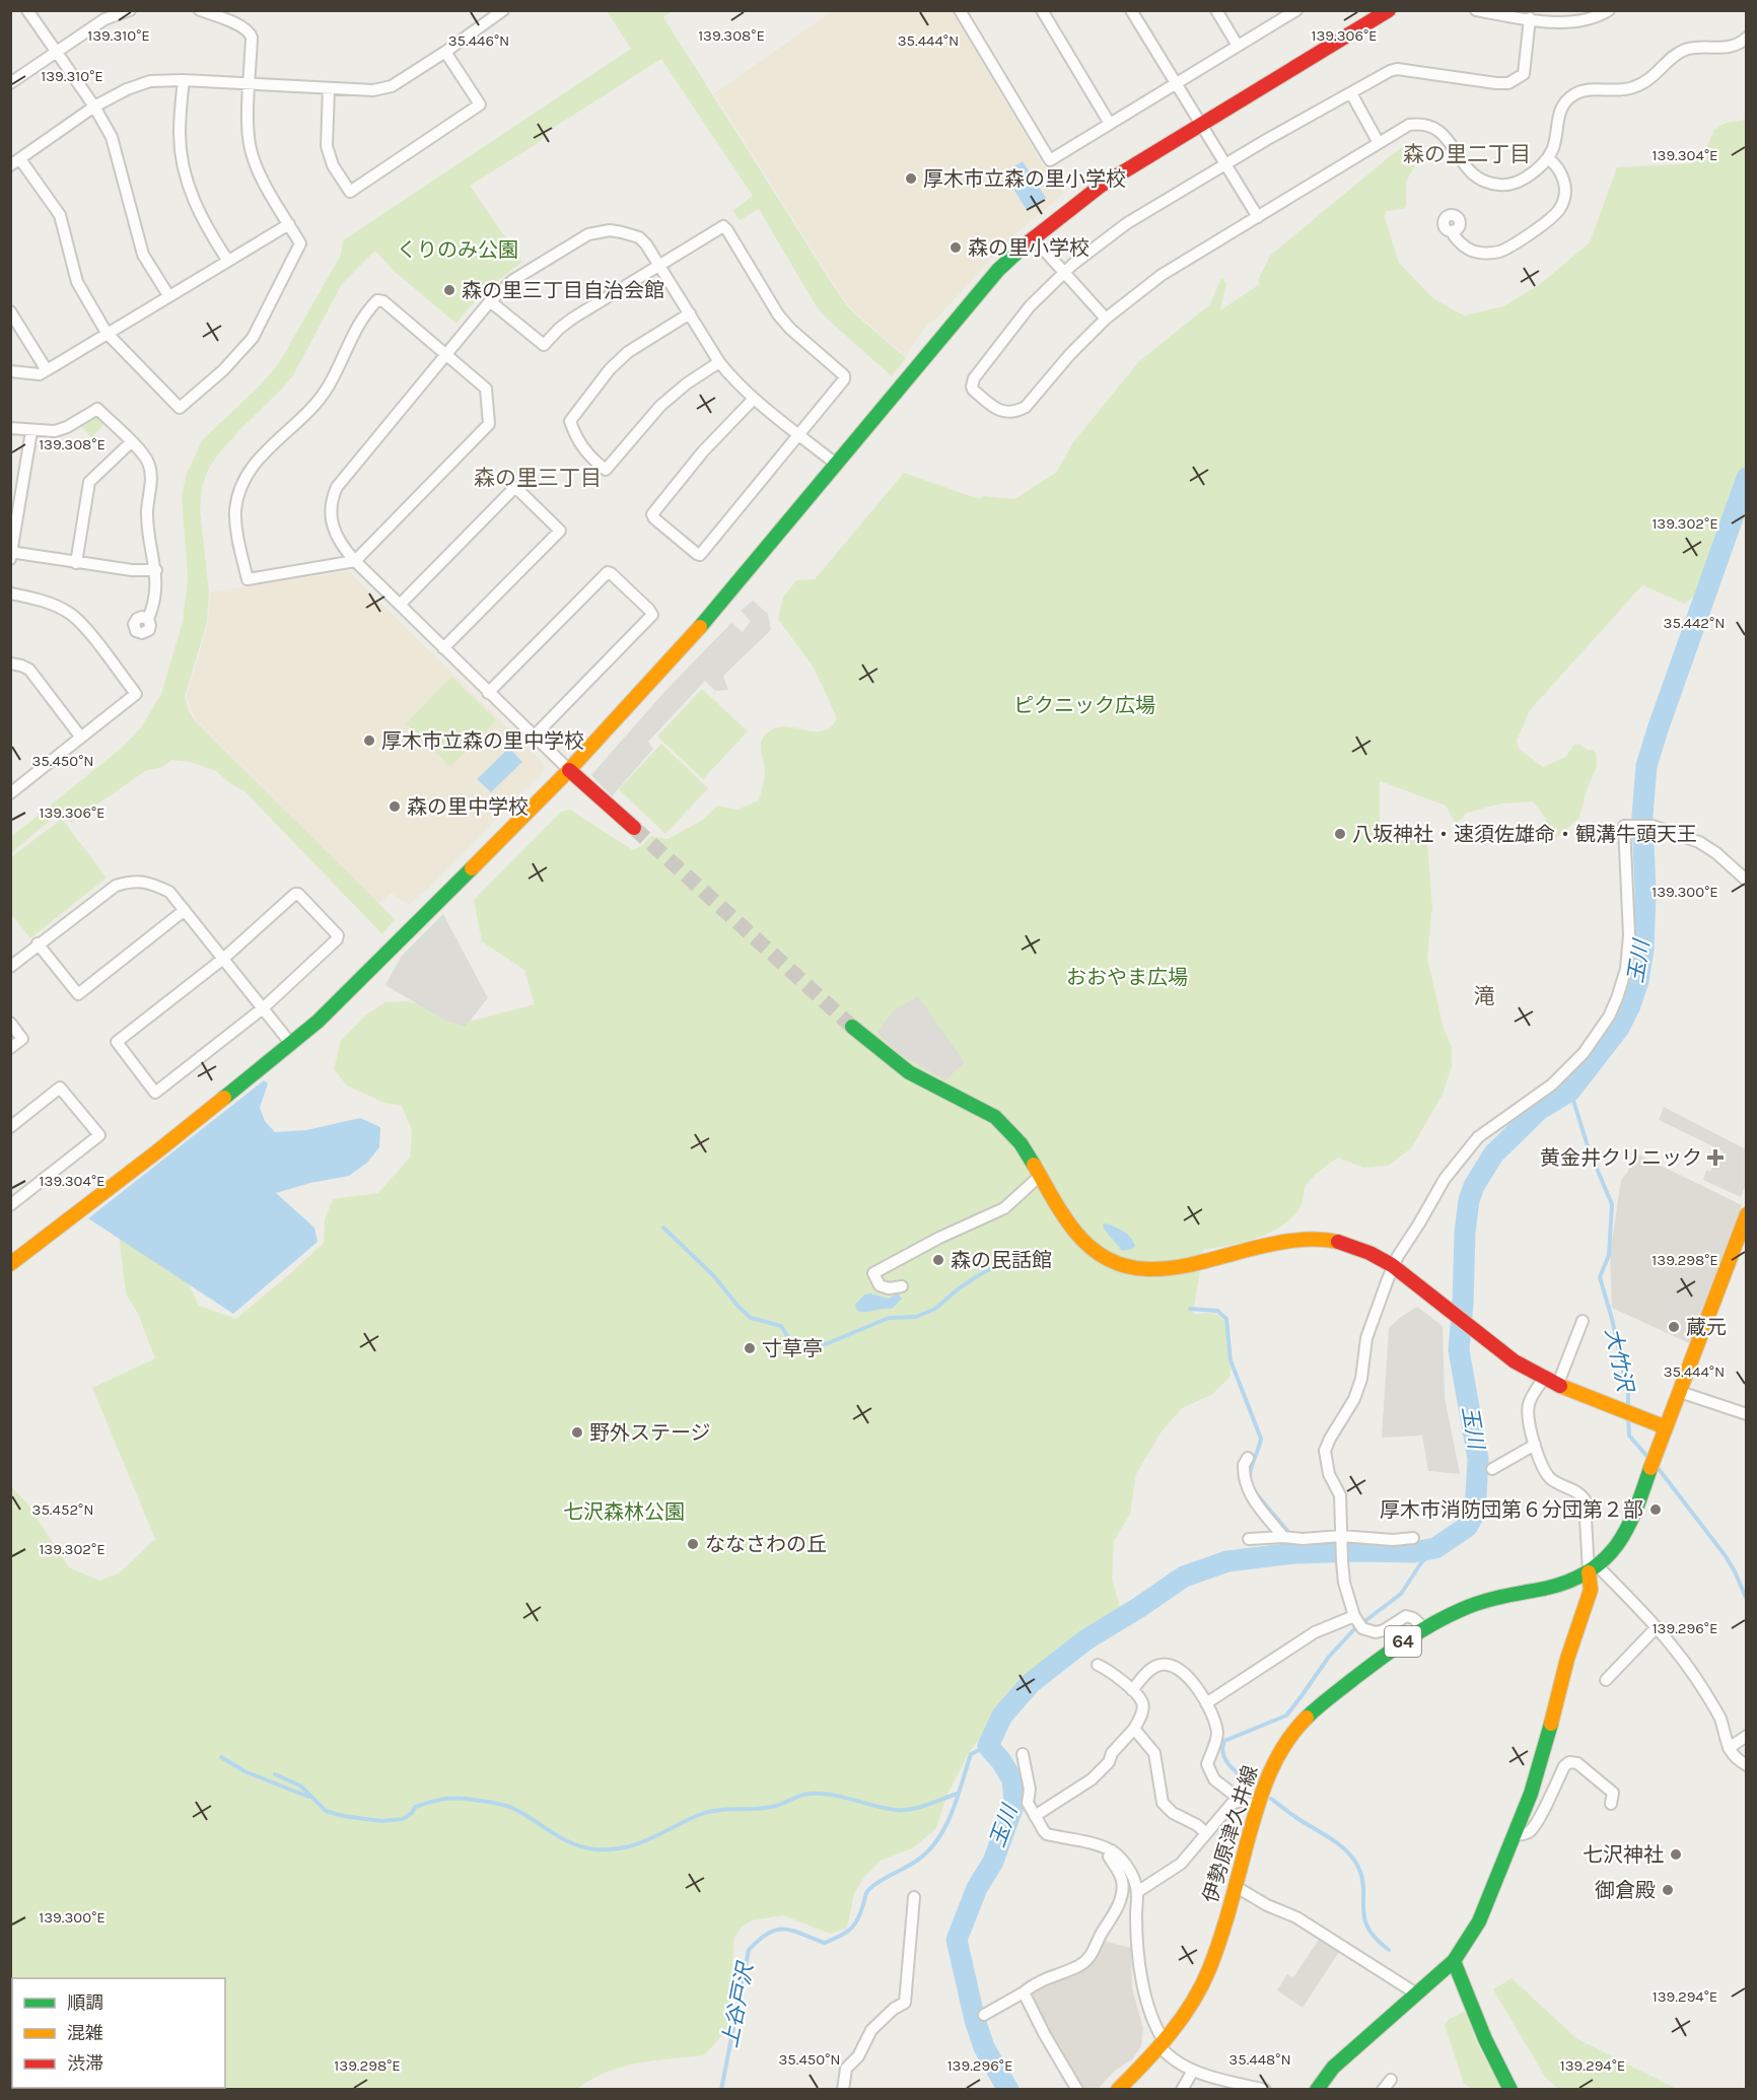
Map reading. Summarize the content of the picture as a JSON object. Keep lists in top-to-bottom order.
{
  "streets": {
    "street": ["64", "伊勢原津久井線"]
  },
  "crossings": [
    ["64", "伊勢原津久井線"]
  ],
  "districts": ["森の里二丁目", "森の里三丁目", "滝"],
  "water": ["玉川", "大竹沢", "上谷戸沢"],
  "parks": [
    "くりのみ公園",
    "ピクニック広場",
    "おおやま広場",
    "七沢森林公園"
  ],
  "places": {
    "other": [
      "厚木市立森の里小学校",
      "森の里小学校",
      "森の里三丁目自治会館",
      "厚木市立森の里中学校",
      "森の里中学校",
      "八坂神社・速須佐雄命・観溝牛頭天王",
      "森の民話館",
      "蔵元",
      "寸草亭",
      "野外ステージ",
      "厚木市消防団第６分団第２部",
      "ななさわの丘",
      "七沢神社",
      "御倉殿"
    ],
    "health": ["黄金井クリニック"]
  },
  "legend": ["順調", "混雑", "渋滞"],
  "coordinates": [
    "139.310°E",
    "139.308°E",
    "139.306°E",
    "35.444°N",
    "35.446°N",
    "139.304°E",
    "139.302°E",
    "35.442°N",
    "35.450°N",
    "139.300°E",
    "139.298°E",
    "35.452°N",
    "139.296°E",
    "139.294°E",
    "35.448°N"
  ]
}
